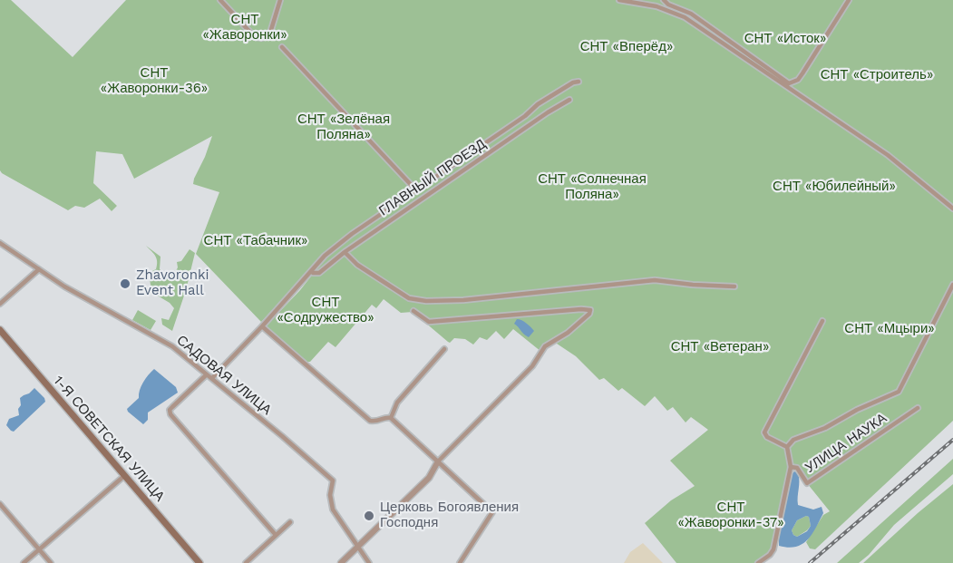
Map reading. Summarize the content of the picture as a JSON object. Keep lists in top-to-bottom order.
{
  "streets": {
    "main road": ["1-Я СОВЕТСКАЯ УЛИЦА"],
    "street": ["ГЛАВНЫЙ ПРОЕЗД", "САДОВАЯ УЛИЦА", "УЛИЦА НАУКА"]
  },
  "parks": [
    "СНТ «Жаворонки»",
    "СНТ «Исток»",
    "СНТ «Вперёд»",
    "СНТ «Жаворонки-36»",
    "СНТ «Строитель»",
    "СНТ «Зелёная Поляна»",
    "СНТ «Солнечная Поляна»",
    "СНТ «Юбилейный»",
    "СНТ «Табачник»",
    "СНТ «Содружество»",
    "СНТ «Мцыри»",
    "СНТ «Ветеран»",
    "СНТ «Жаворонки-37»"
  ],
  "places": ["Zhavoronki Event Hall", "Церковь Богоявления Господня"]
}
